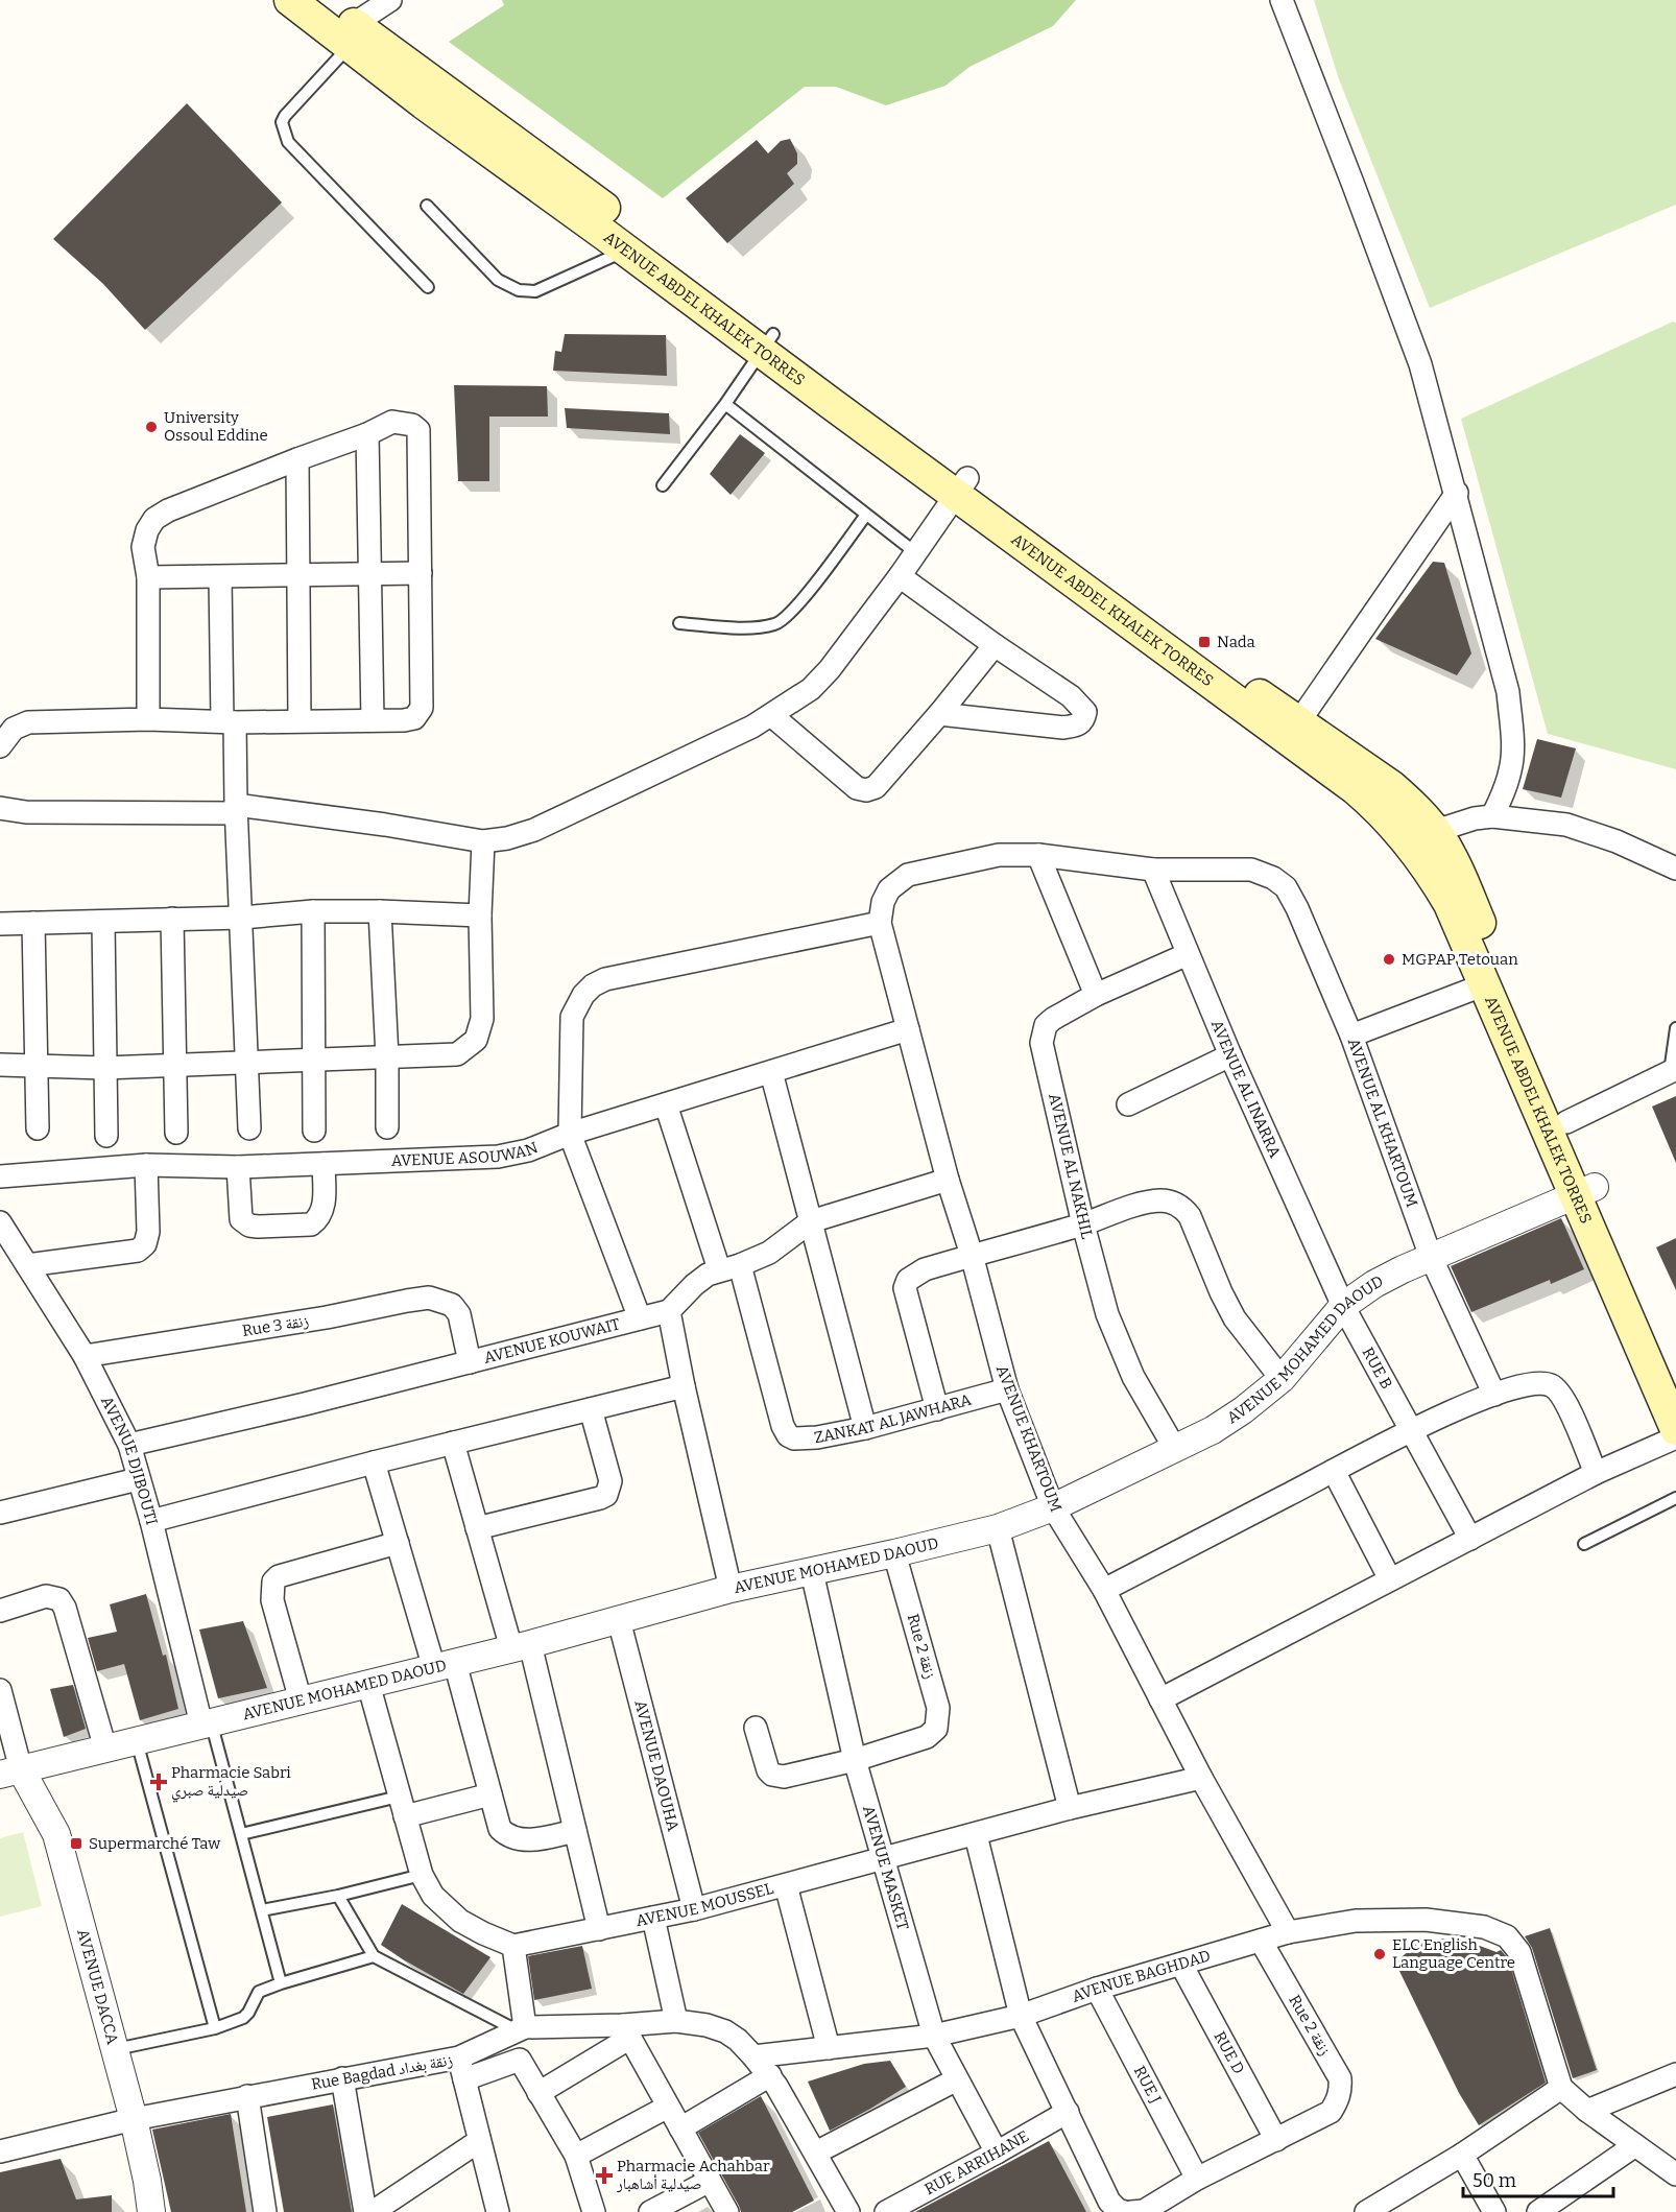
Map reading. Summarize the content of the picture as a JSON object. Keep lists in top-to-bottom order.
{
  "streets": {
    "main road": ["AVENUE ABDEL KHALEK TORRES"],
    "street": [
      "AVENUE AL INARRA",
      "AVENUE AL KHARTOUM",
      "AVENUE ASOUWAN",
      "AVENUE AL NAKHIL",
      "Rue 3 زنقة",
      "AVENUE KOUWAIT",
      "AVENUE MOHAMED DAOUD",
      "RUE B",
      "ZANKAT AL JAWHARA",
      "AVENUE KHARTOUM",
      "AVENUE DJIBOUTI",
      "Rue 2 زنقة",
      "AVENUE DAOUHA",
      "AVENUE MASKET",
      "AVENUE MOUSSEL",
      "AVENUE BAGHDAD",
      "AVENUE DACCA",
      "RUE D",
      "Rue Bagdad زنقة بغداد",
      "RUE J",
      "RUE ARRIHANE"
    ]
  },
  "crossings": [
    ["AVENUE ABDEL KHALEK TORRES", "AVENUE MOHAMED DAOUD"],
    ["AVENUE AL INARRA", "AVENUE AL KHARTOUM"],
    ["AVENUE AL INARRA", "AVENUE AL NAKHIL"],
    ["AVENUE AL INARRA", "AVENUE MOHAMED DAOUD"],
    ["AVENUE AL INARRA", "RUE B"],
    ["AVENUE AL KHARTOUM", "AVENUE MOHAMED DAOUD"],
    ["AVENUE ASOUWAN", "AVENUE KHARTOUM"],
    ["AVENUE AL NAKHIL", "AVENUE MOHAMED DAOUD"],
    ["Rue 3 زنقة", "AVENUE KOUWAIT"],
    ["Rue 3 زنقة", "AVENUE DJIBOUTI"],
    ["AVENUE KOUWAIT", "AVENUE DJIBOUTI"],
    ["AVENUE MOHAMED DAOUD", "RUE B"],
    ["AVENUE MOHAMED DAOUD", "AVENUE KHARTOUM"],
    ["AVENUE MOHAMED DAOUD", "AVENUE DJIBOUTI"],
    ["AVENUE MOHAMED DAOUD", "Rue 2 زنقة"],
    ["AVENUE MOHAMED DAOUD", "AVENUE DAOUHA"],
    ["AVENUE MOHAMED DAOUD", "AVENUE MASKET"],
    ["AVENUE MOHAMED DAOUD", "AVENUE DACCA"],
    ["ZANKAT AL JAWHARA", "AVENUE KHARTOUM"],
    ["AVENUE KHARTOUM", "AVENUE MOUSSEL"],
    ["AVENUE KHARTOUM", "AVENUE BAGHDAD"],
    ["Rue 2 زنقة", "AVENUE MASKET"],
    ["Rue 2 زنقة", "AVENUE BAGHDAD"],
    ["Rue 2 زنقة", "RUE D"],
    ["AVENUE DAOUHA", "AVENUE MOUSSEL"],
    ["AVENUE MASKET", "AVENUE MOUSSEL"],
    ["AVENUE MASKET", "AVENUE BAGHDAD"],
    ["AVENUE MASKET", "RUE ARRIHANE"],
    ["AVENUE BAGHDAD", "RUE D"],
    ["AVENUE BAGHDAD", "Rue Bagdad زنقة بغداد"],
    ["AVENUE BAGHDAD", "RUE J"],
    ["AVENUE DACCA", "Rue Bagdad زنقة بغداد"]
  ],
  "places": {
    "other": ["University Ossoul Eddine", "MGPAP Tetouan", "ELC English Language Centre"],
    "transit": ["Nada", "Supermarché Taw"],
    "health": ["Pharmacie Sabri صيدلية صبري", "Pharmacie Achahbar صيدلية أشاهبار"]
  },
  "scale_bar": "50 m"
}
